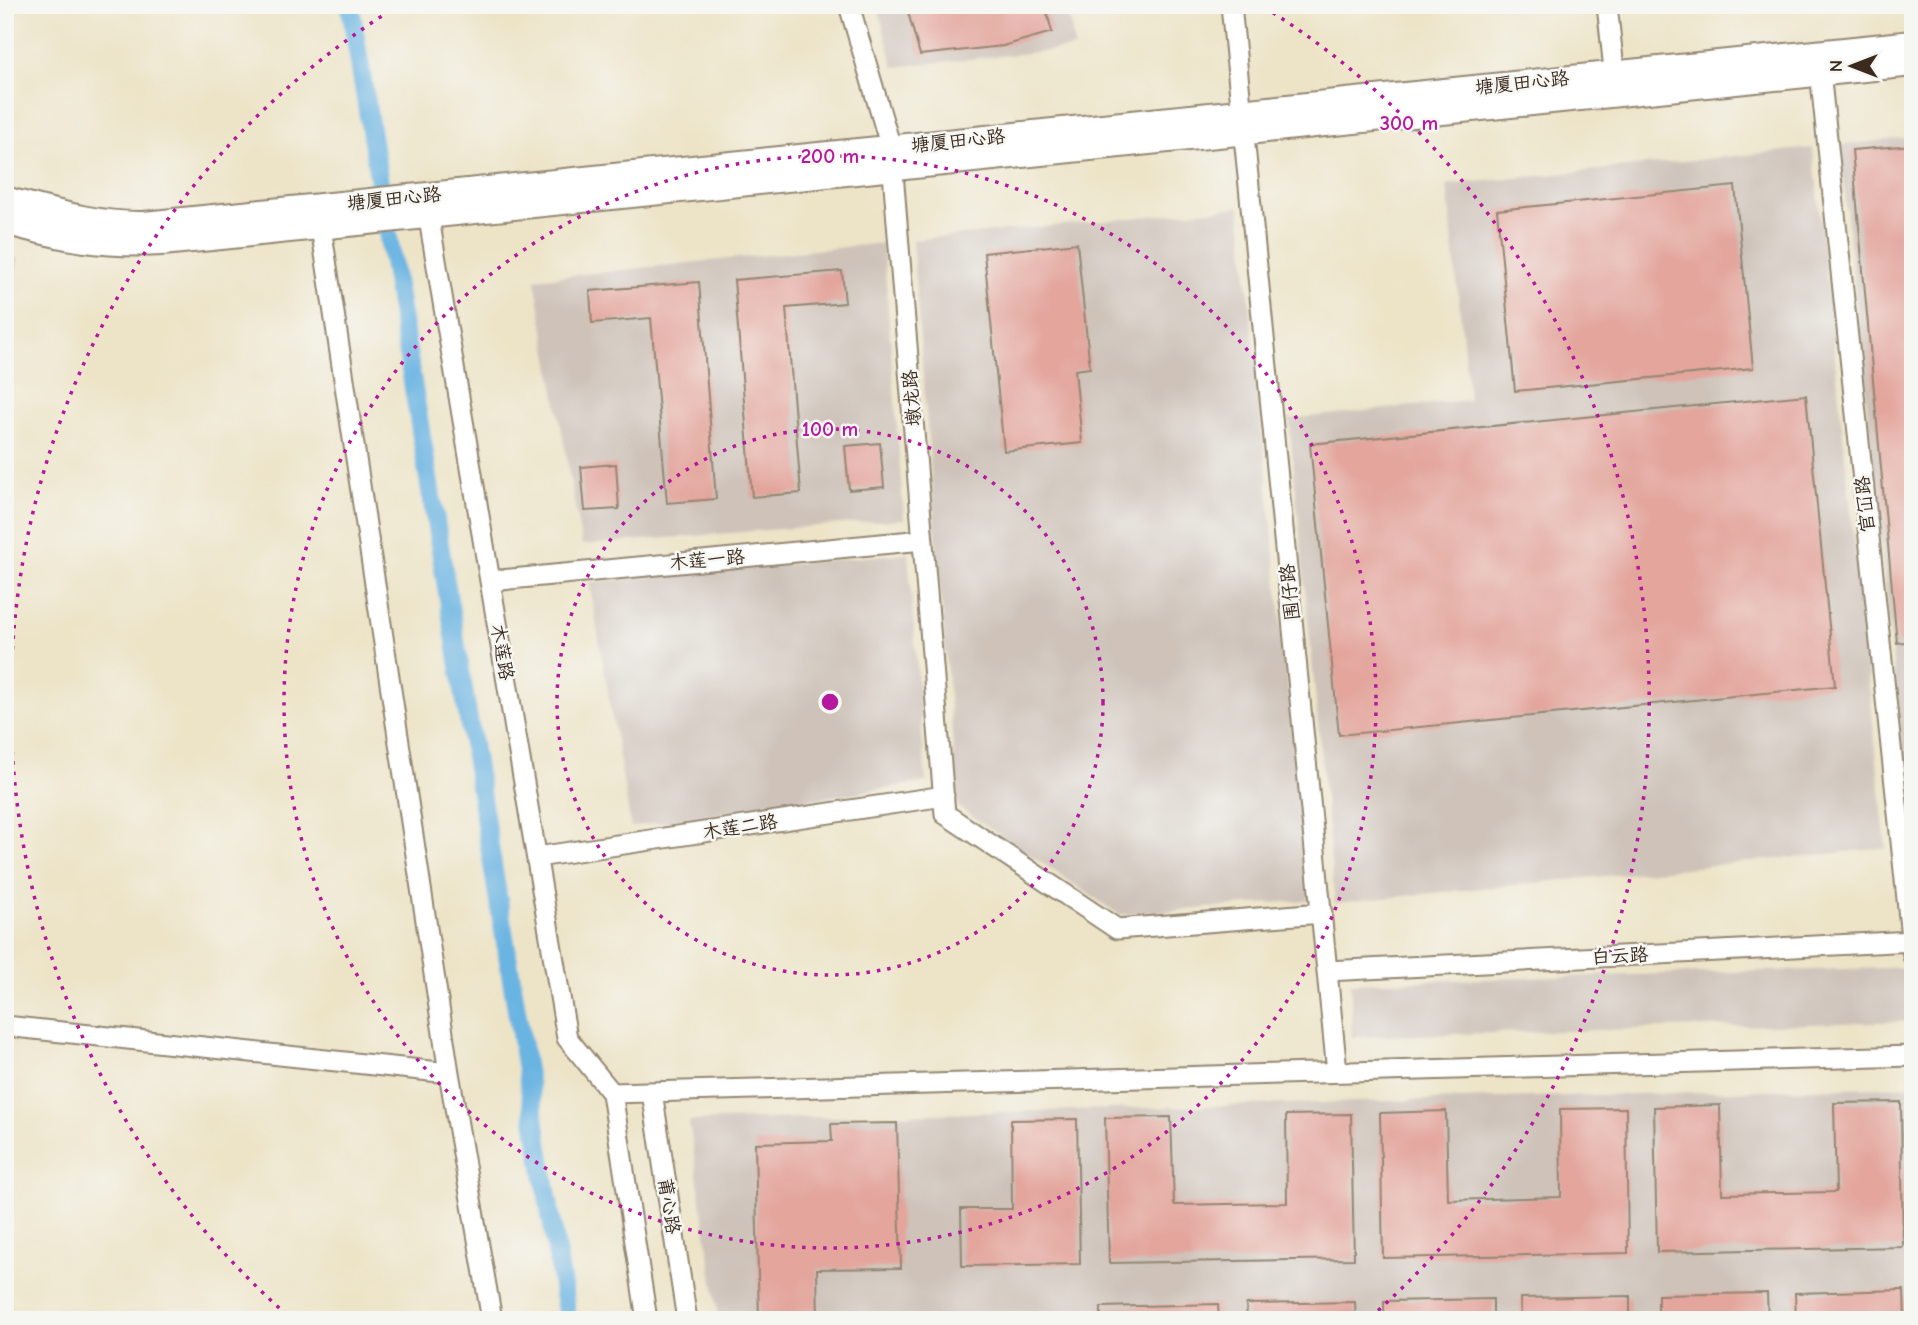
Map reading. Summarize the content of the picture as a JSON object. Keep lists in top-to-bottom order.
{
  "streets": {
    "main road": ["塘厦田心路"],
    "street": [
      "墩龙路",
      "官冚路",
      "木莲一路",
      "围仔路",
      "木莲路",
      "木莲二路",
      "白云路",
      "莆心路"
    ]
  },
  "crossings": [
    ["塘厦田心路", "墩龙路"],
    ["塘厦田心路", "官冚路"],
    ["塘厦田心路", "围仔路"],
    ["塘厦田心路", "木莲路"],
    ["墩龙路", "木莲一路"],
    ["墩龙路", "木莲二路"],
    ["官冚路", "白云路"],
    ["木莲一路", "木莲路"],
    ["围仔路", "白云路"],
    ["木莲路", "木莲二路"],
    ["木莲路", "莆心路"]
  ],
  "north": "left",
  "rings": ["300 m", "200 m", "100 m"]
}
